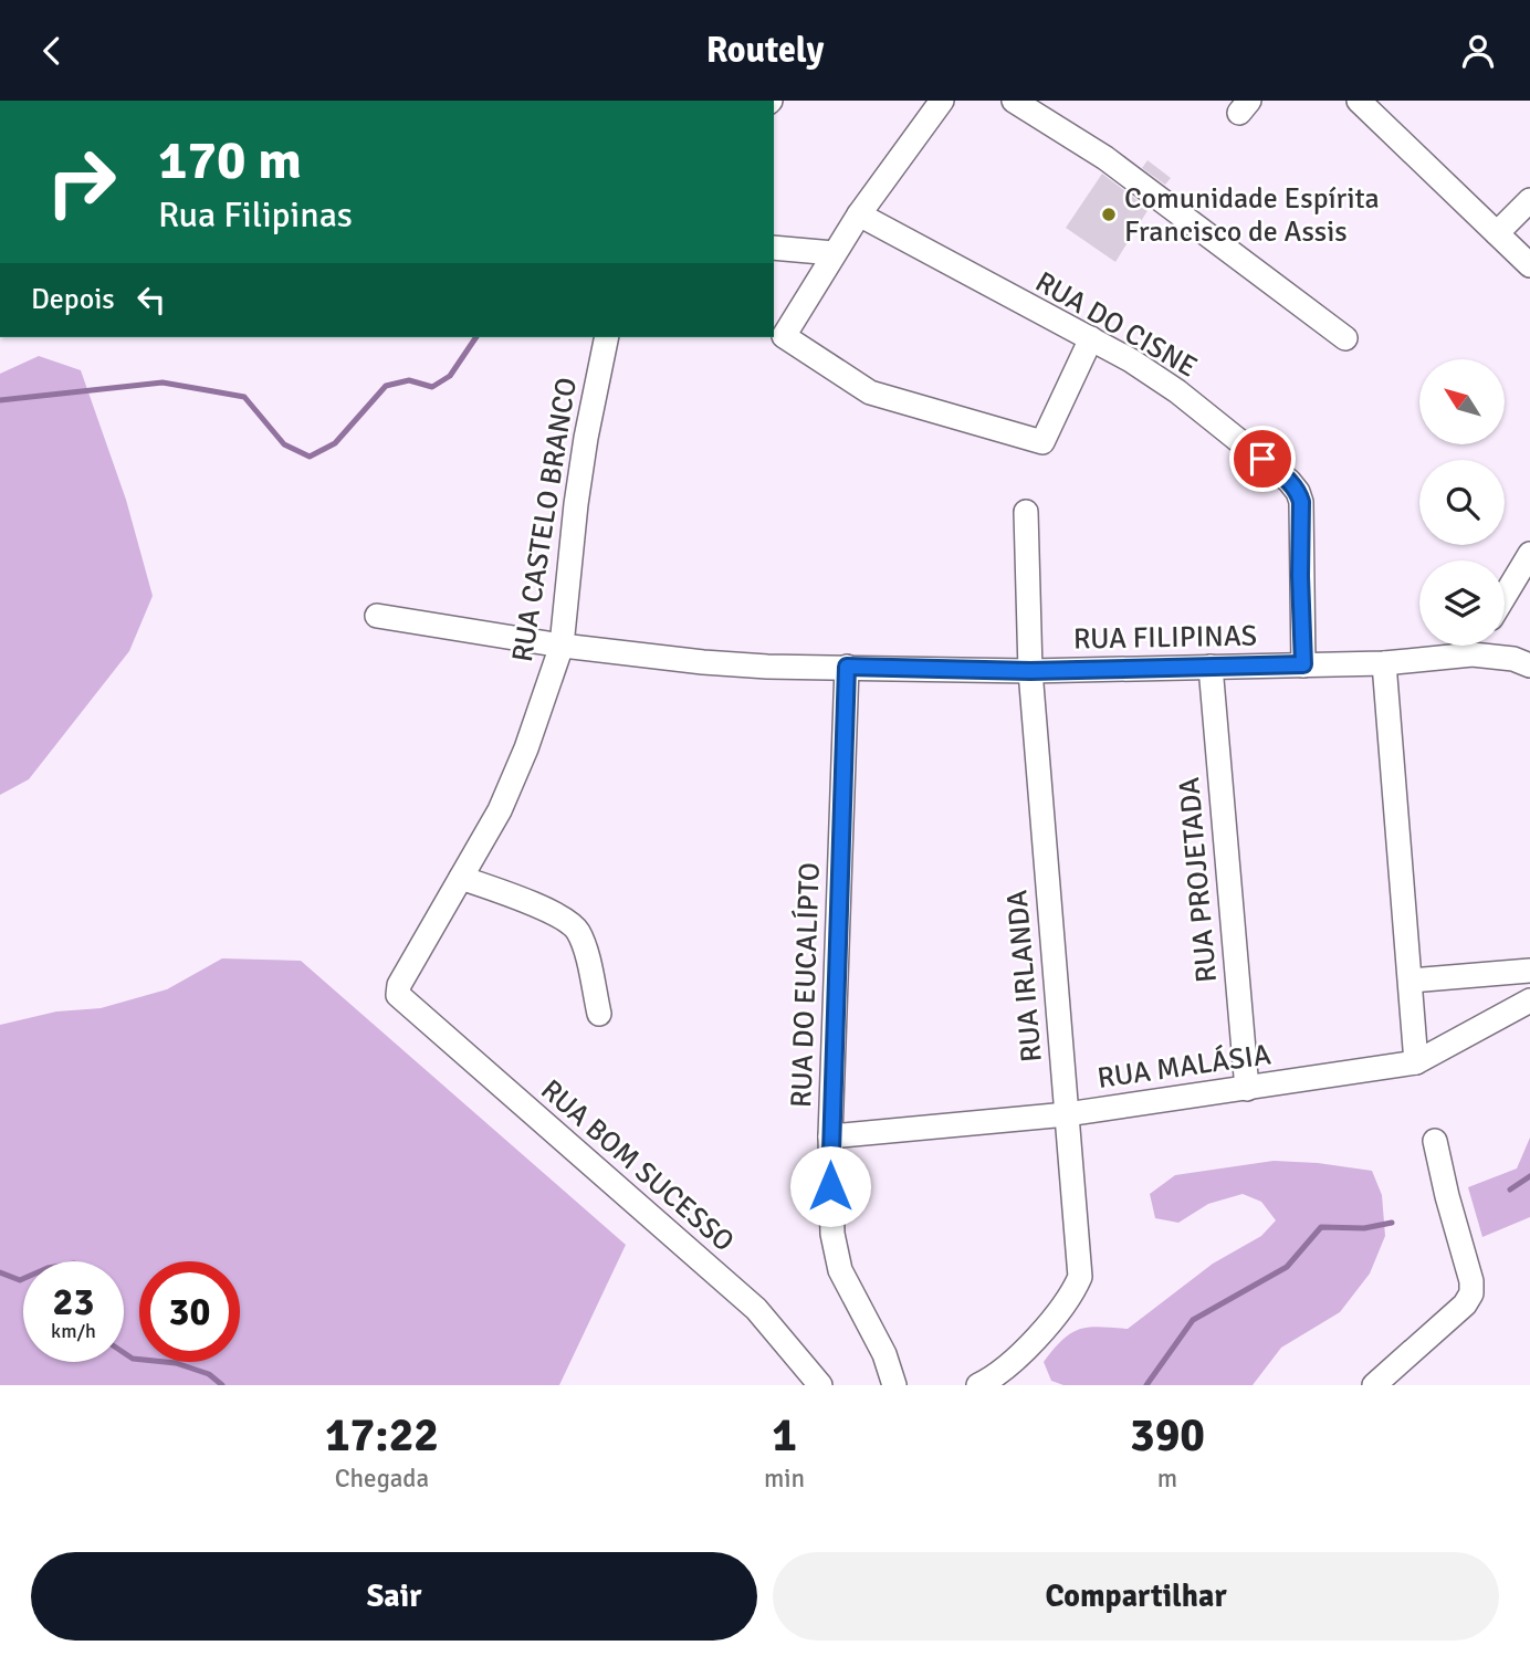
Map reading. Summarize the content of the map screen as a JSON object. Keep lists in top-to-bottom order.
{
  "streets": {
    "street": [
      "RUA DO CISNE",
      "RUA CASTELO BRANCO",
      "RUA FILIPINAS",
      "RUA PROJETADA",
      "RUA IRLANDA",
      "RUA DO EUCALÍPTO",
      "RUA MALÁSIA",
      "RUA BOM SUCESSO"
    ]
  },
  "crossings": [
    ["RUA DO CISNE", "RUA FILIPINAS"],
    ["RUA CASTELO BRANCO", "RUA FILIPINAS"],
    ["RUA CASTELO BRANCO", "RUA BOM SUCESSO"],
    ["RUA FILIPINAS", "RUA PROJETADA"],
    ["RUA FILIPINAS", "RUA IRLANDA"],
    ["RUA FILIPINAS", "RUA DO EUCALÍPTO"],
    ["RUA PROJETADA", "RUA MALÁSIA"],
    ["RUA IRLANDA", "RUA MALÁSIA"],
    ["RUA DO EUCALÍPTO", "RUA MALÁSIA"]
  ],
  "places": ["Comunidade Espírita Francisco de Assis"],
  "north": "top left",
  "page": {
    "header": "Routely",
    "turn": ["170 m", "Rua Filipinas"],
    "then": "Depois",
    "speed": "23 km/h",
    "limit": "30",
    "eta": [
      "17:22",
      "Chegada",
      "1",
      "min",
      "390",
      "m"
    ],
    "buttons": ["Sair", "Compartilhar"]
  }
}
